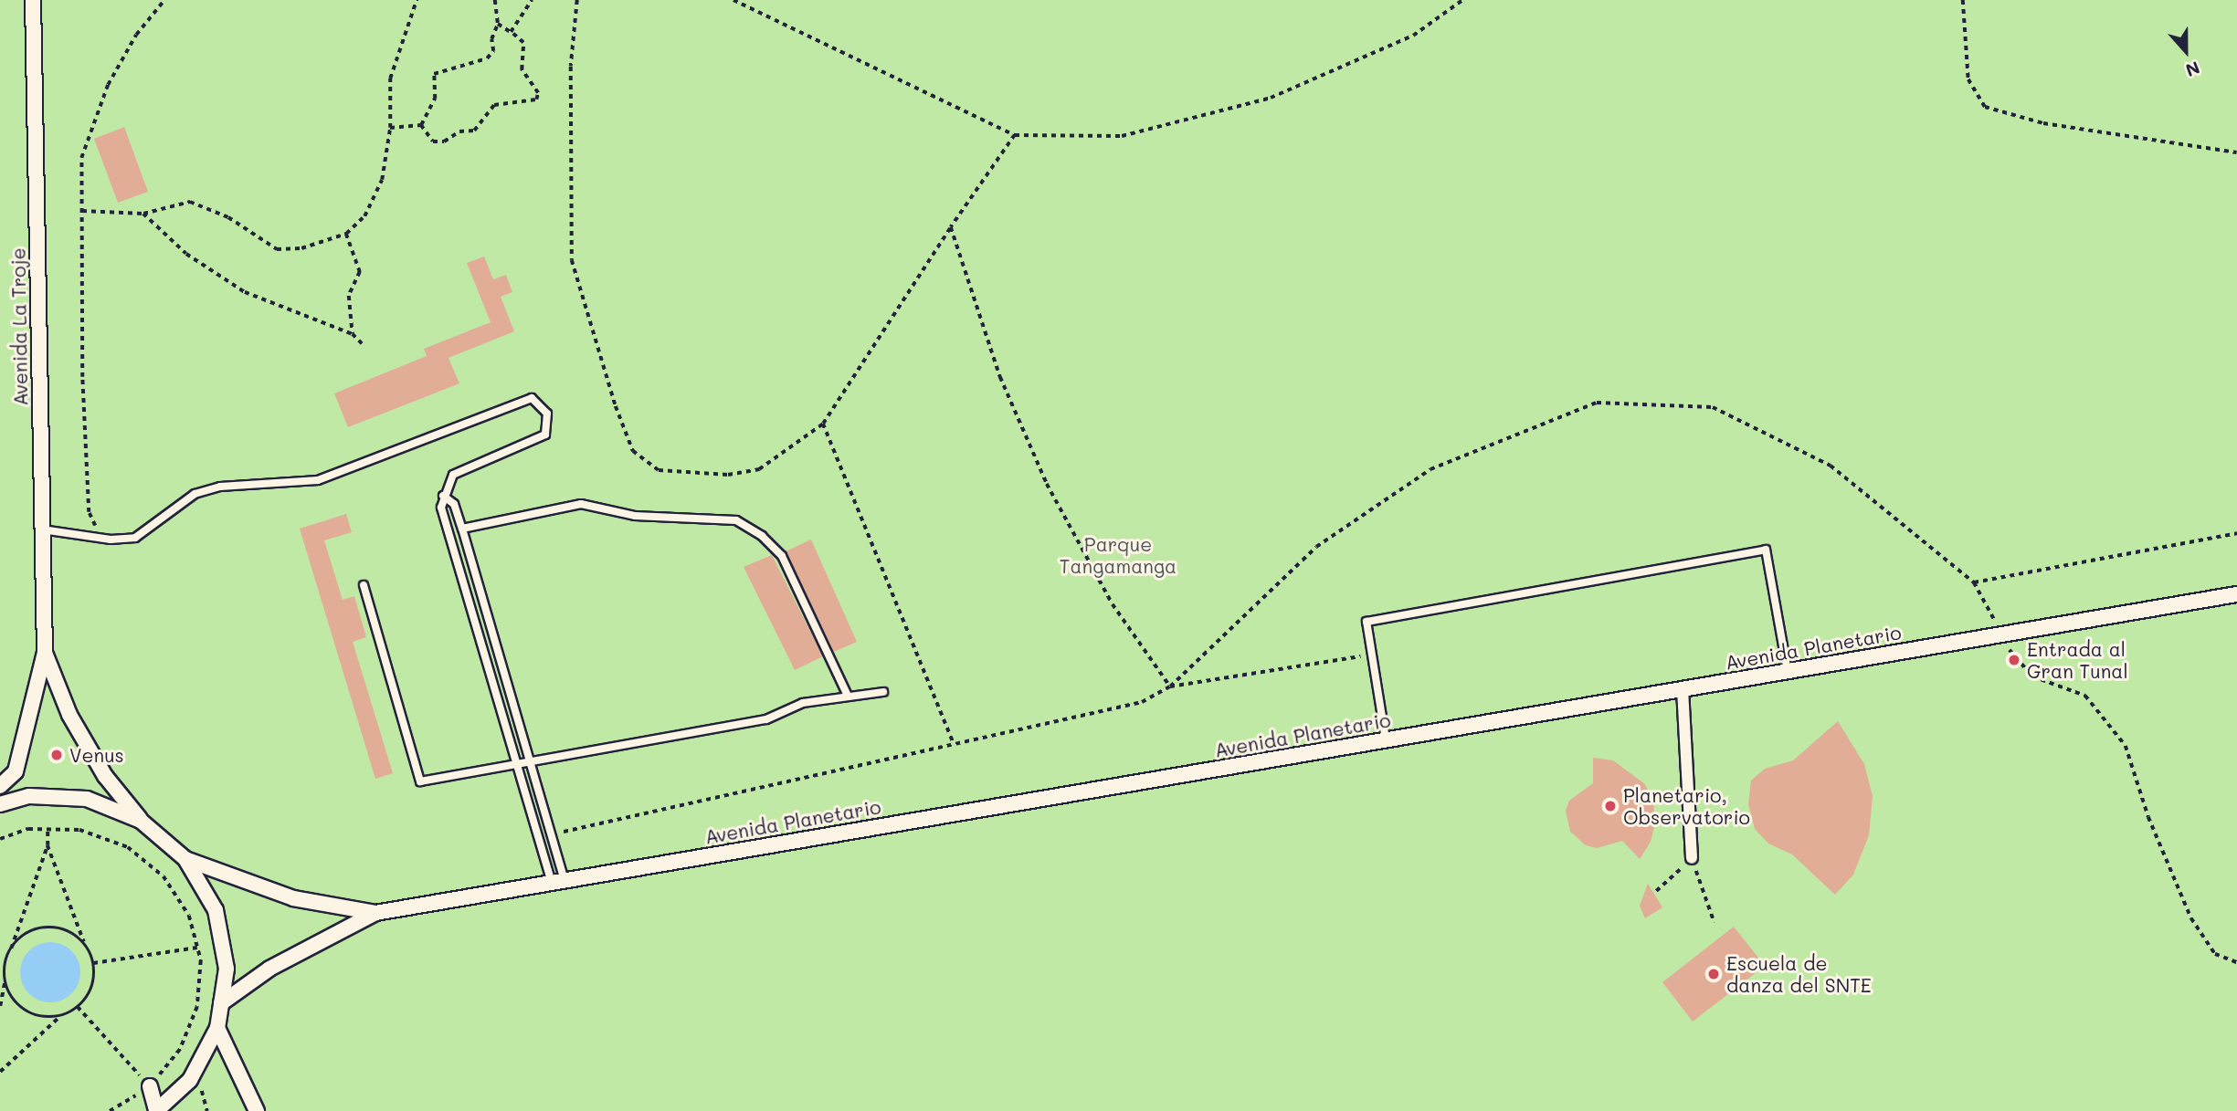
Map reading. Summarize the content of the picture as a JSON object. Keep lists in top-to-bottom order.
{
  "streets": {
    "street": ["Avenida La Troje", "Avenida Planetario"]
  },
  "parks": ["Parque Tangamanga"],
  "places": [
    "Entrada al Gran Tunal",
    "Venus",
    "Planetario, Observatorio",
    "Escuela de danza del SNTE"
  ],
  "north": "bottom"
}
